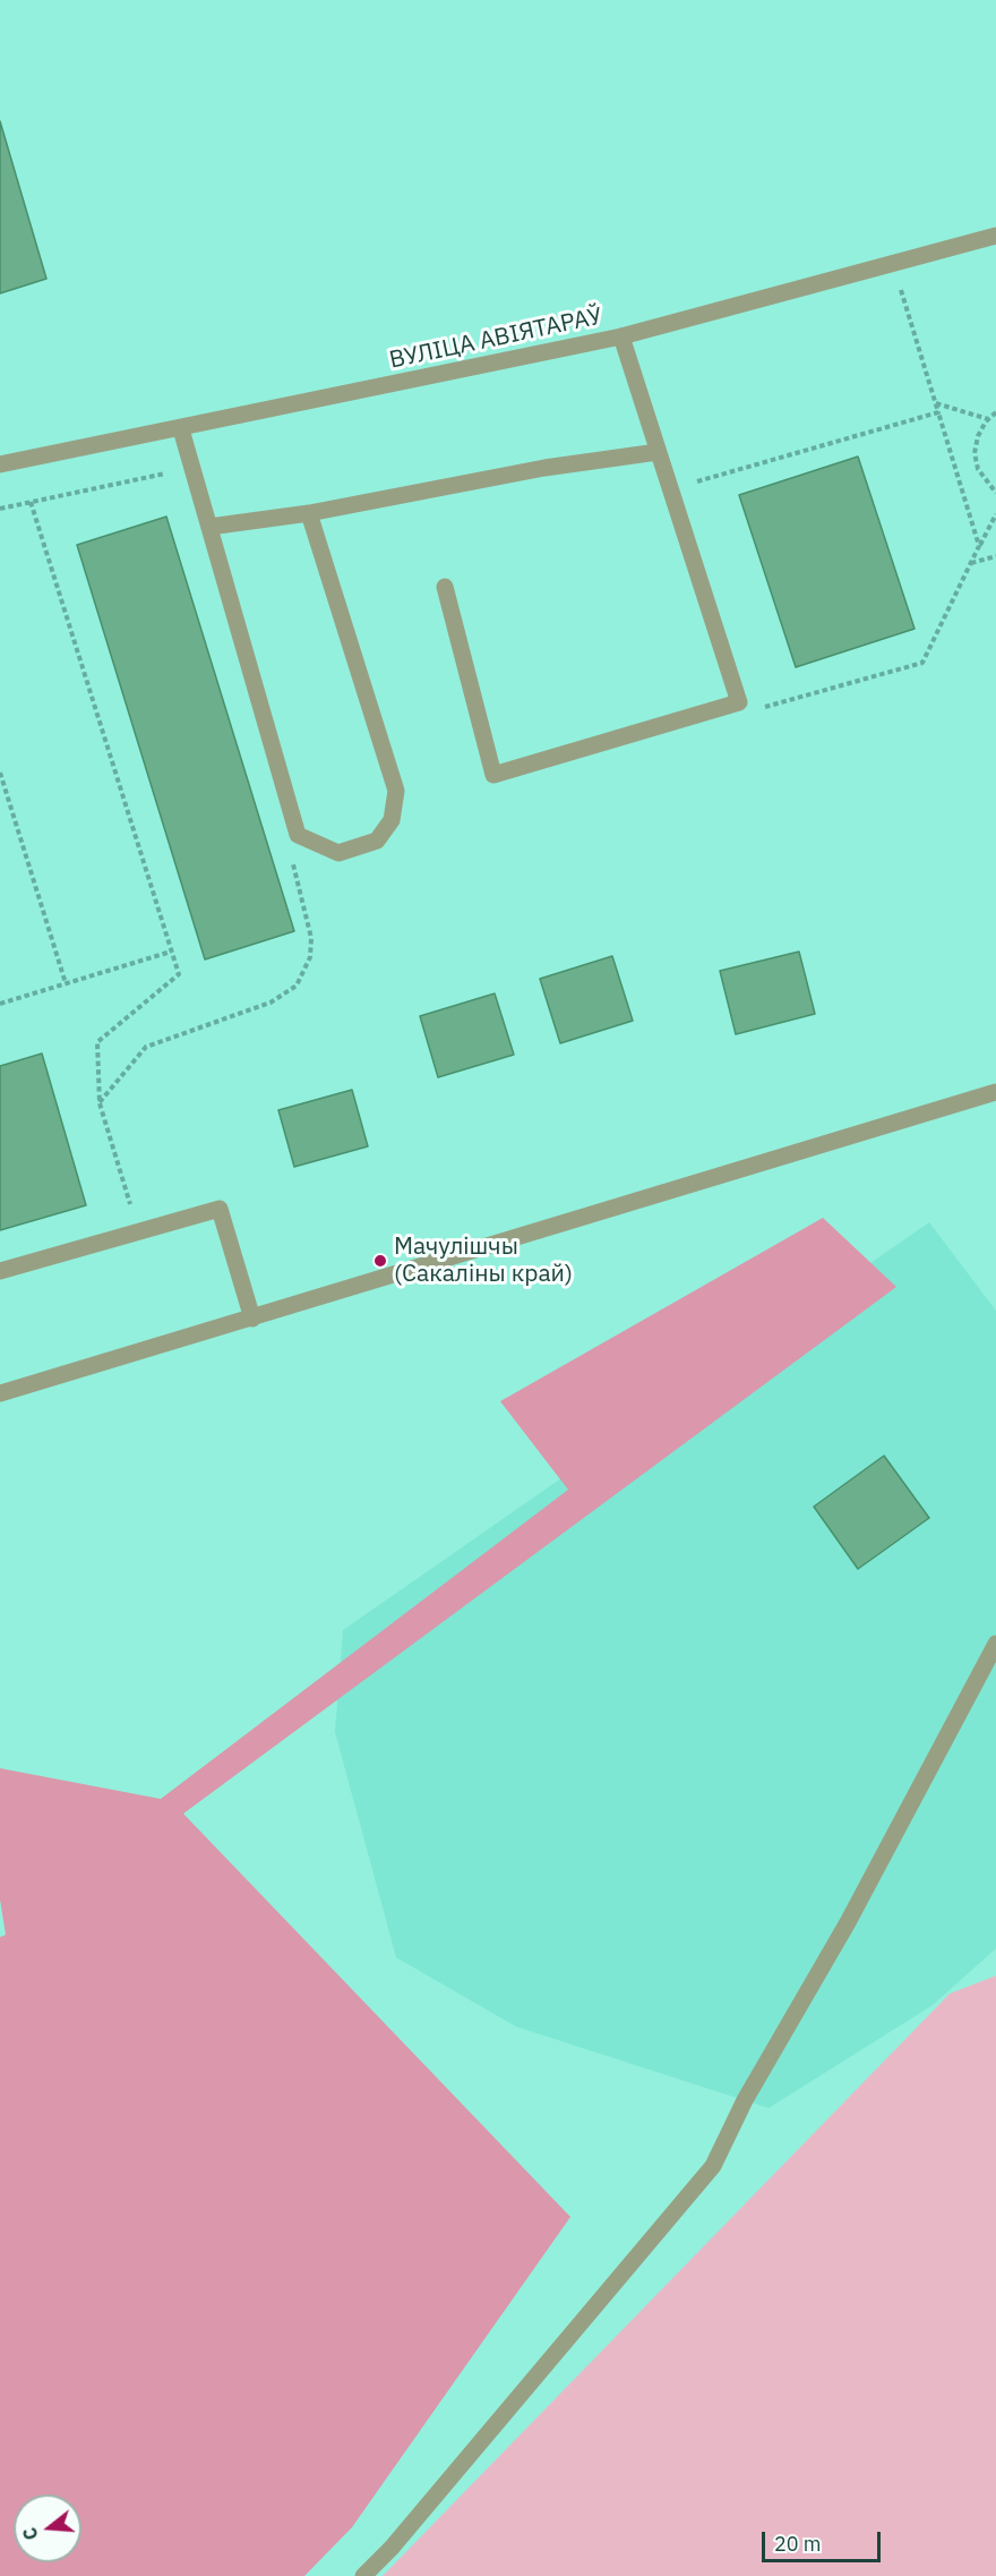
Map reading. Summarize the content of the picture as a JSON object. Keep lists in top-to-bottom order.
{
  "streets": {
    "street": ["ВУЛІЦА АВІЯТАРАЎ"]
  },
  "places": ["Мачулішчы (Сакаліны край)"],
  "scale_bar": "20 m",
  "north": "left"
}
